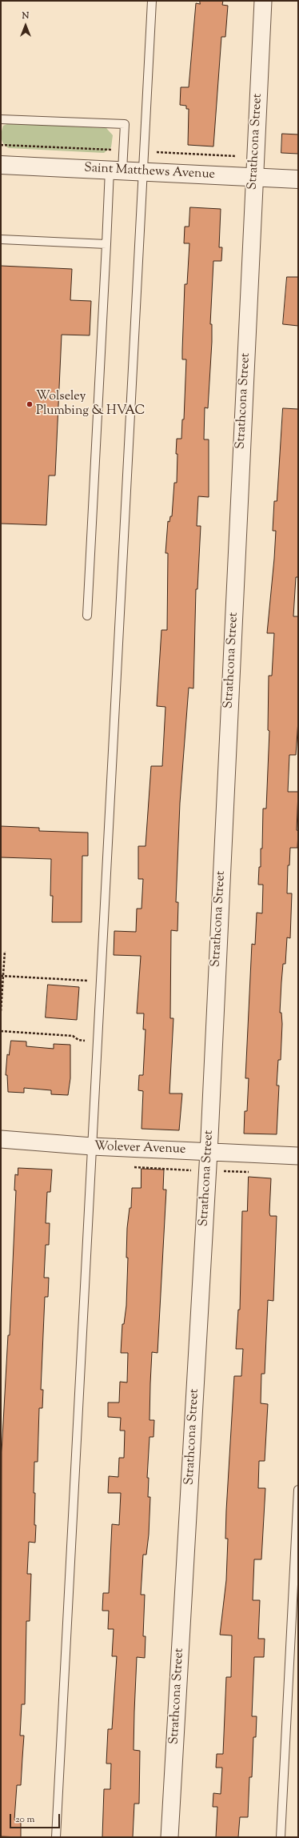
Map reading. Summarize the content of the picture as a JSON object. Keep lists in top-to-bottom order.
{
  "streets": {
    "street": ["Strathcona Street", "Saint Matthews Avenue", "Wolever Avenue"]
  },
  "crossings": [
    ["Strathcona Street", "Saint Matthews Avenue"],
    ["Strathcona Street", "Wolever Avenue"]
  ],
  "places": ["Wolseley Plumbing & HVAC"],
  "scale_bar": "20 m",
  "north": "top"
}
